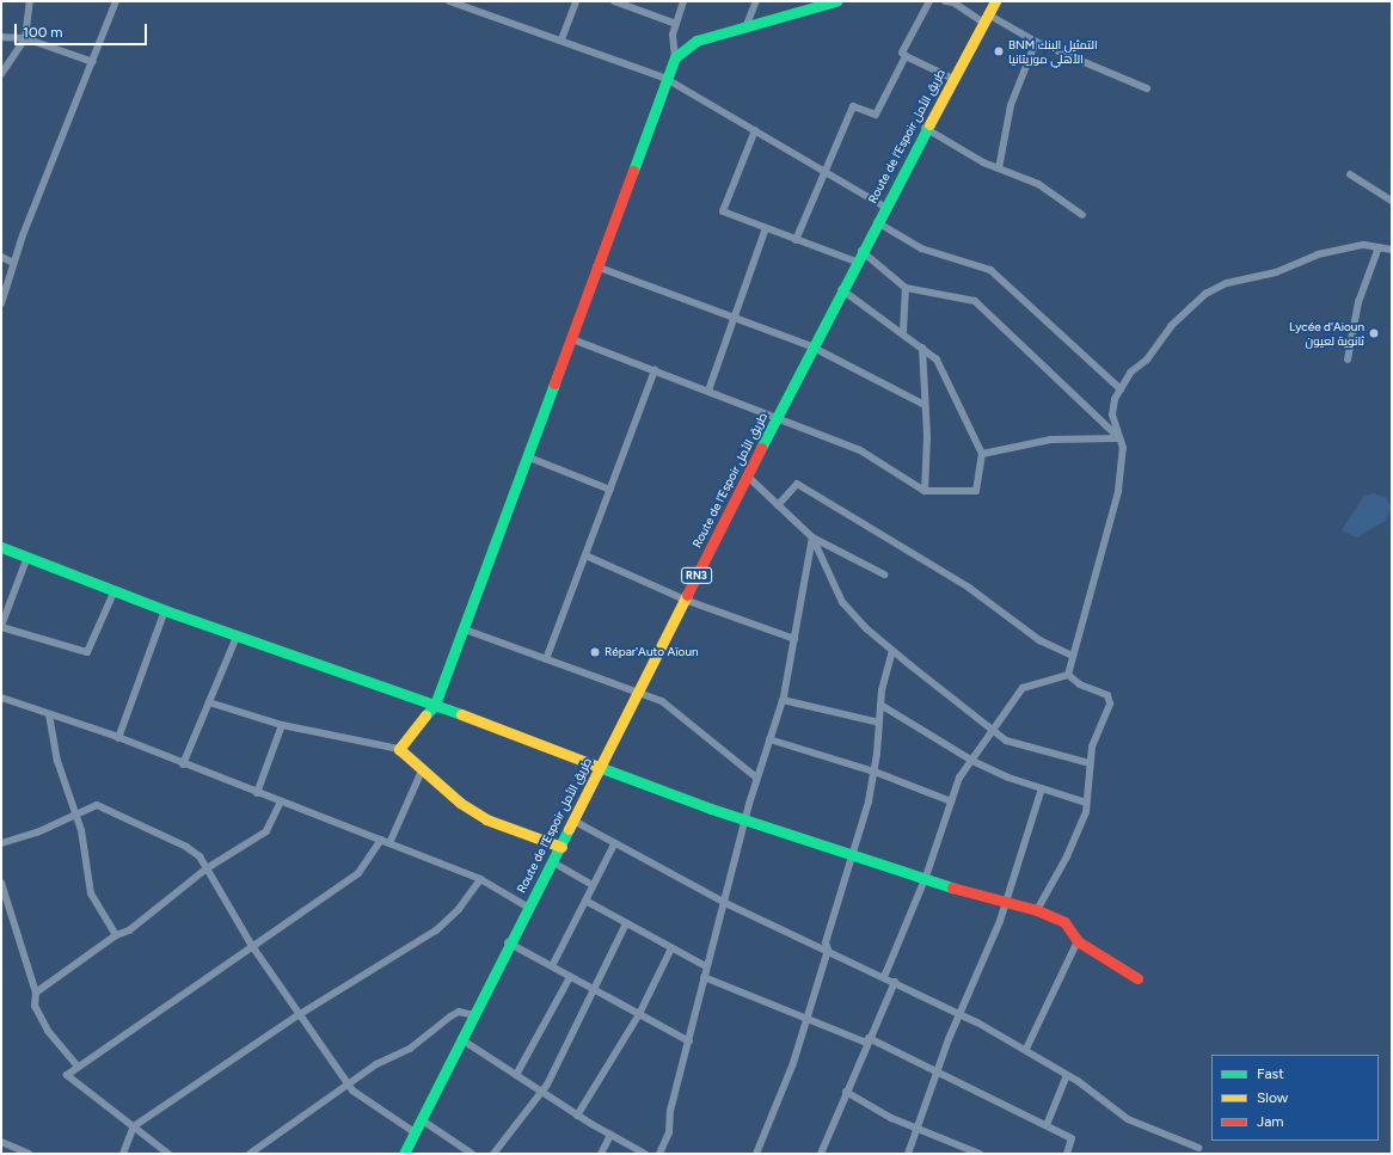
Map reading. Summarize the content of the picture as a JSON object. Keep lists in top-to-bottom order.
{
  "streets": {
    "main road": ["Route de l’Espoir طريق الأمل", "RN3"]
  },
  "places": ["BNM التمثيل البنك الأهلي موريتانيا", "Lycée d'Aioun ثانوية لعيون", "Répar'Auto Aïoun"],
  "legend": ["Fast", "Slow", "Jam"],
  "scale_bar": "100 m"
}
